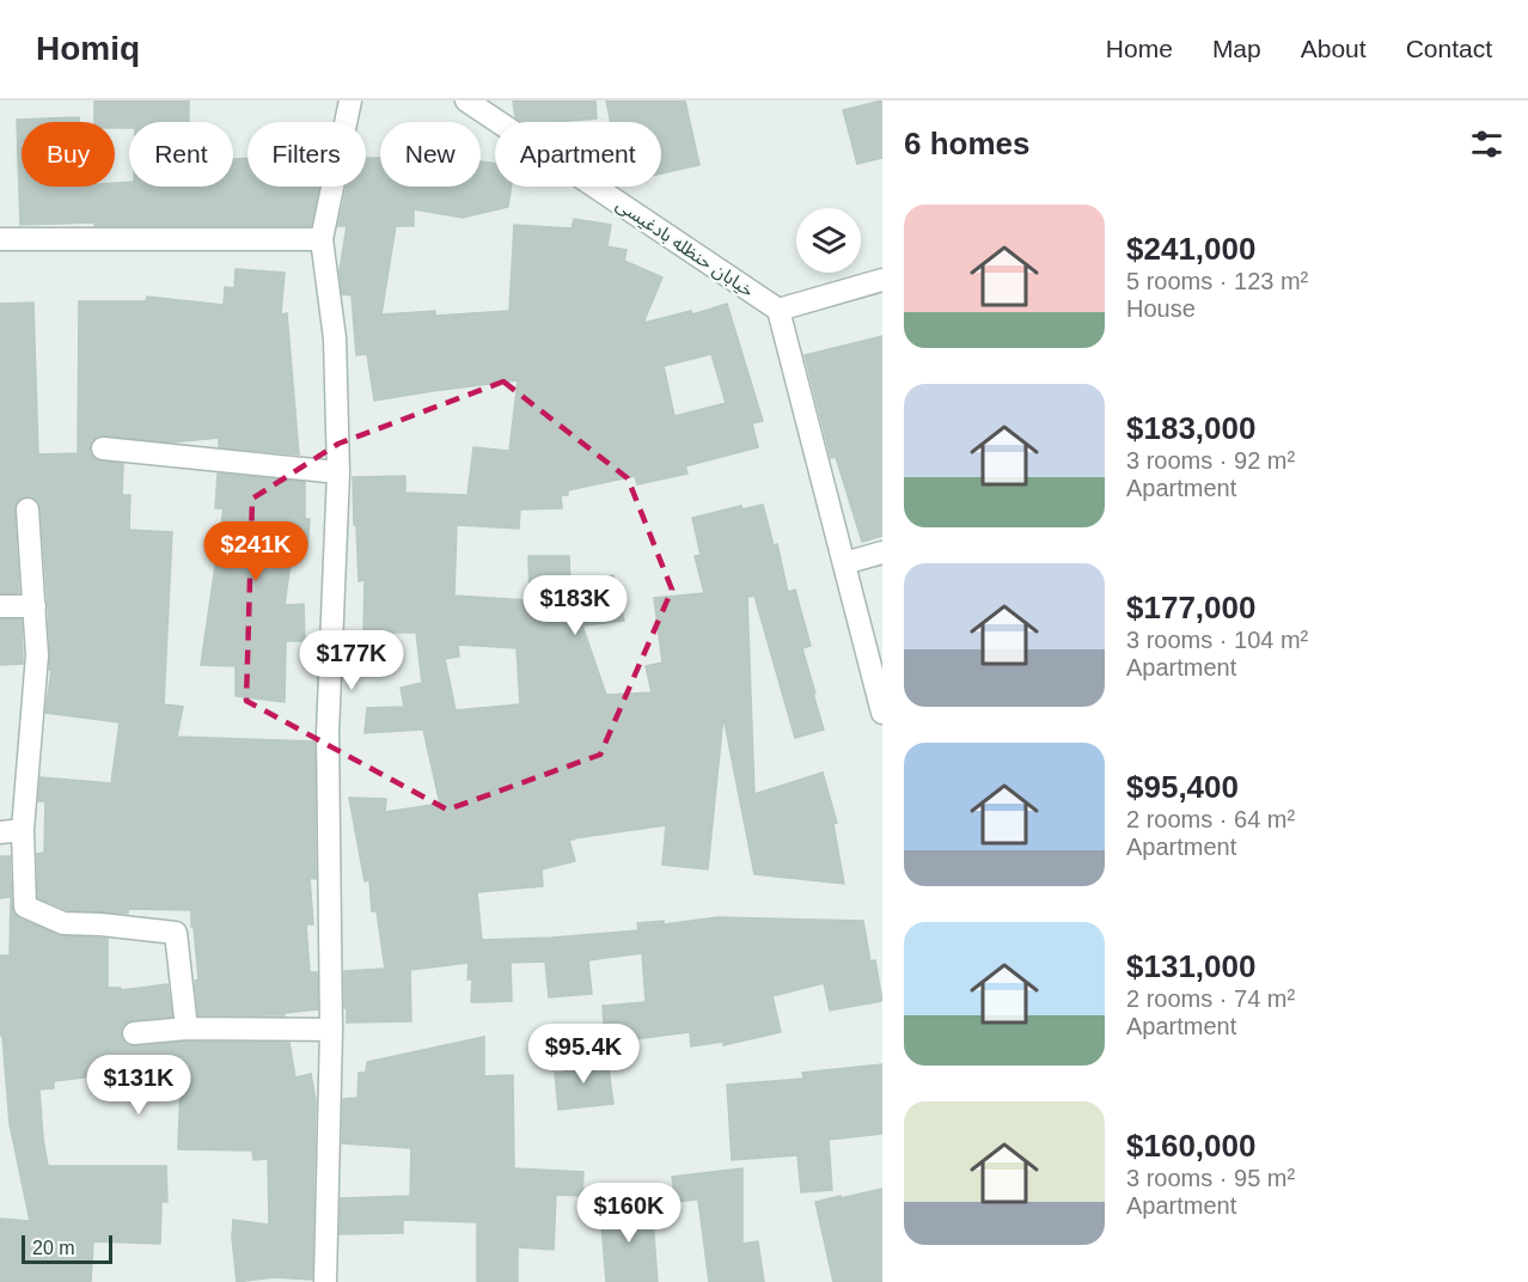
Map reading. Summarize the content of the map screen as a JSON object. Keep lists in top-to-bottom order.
{
  "streets": {
    "street": ["خیابان حنظله بادغیسی"]
  },
  "scale_bar": "20 m",
  "page": {
    "header": "Homiq",
    "nav": [
      "Home",
      "Map",
      "About",
      "Contact"
    ],
    "heading": "6 homes",
    "chip": [
      "Buy",
      "Rent",
      "Filters",
      "New",
      "Apartment"
    ],
    "list": [
      {
        "name": "$241,000",
        "note": "5 rooms · 123 m² · House"
      },
      {
        "name": "$183,000",
        "note": "3 rooms · 92 m² · Apartment"
      },
      {
        "name": "$177,000",
        "note": "3 rooms · 104 m² · Apartment"
      },
      {
        "name": "$95,400",
        "note": "2 rooms · 64 m² · Apartment"
      },
      {
        "name": "$131,000",
        "note": "2 rooms · 74 m² · Apartment"
      },
      {
        "name": "$160,000",
        "note": "3 rooms · 95 m² · Apartment"
      }
    ],
    "price": [
      "$241K",
      "$183K",
      "$177K",
      "$95.4K",
      "$131K",
      "$160K"
    ],
    "scale": "20 m"
  }
}
